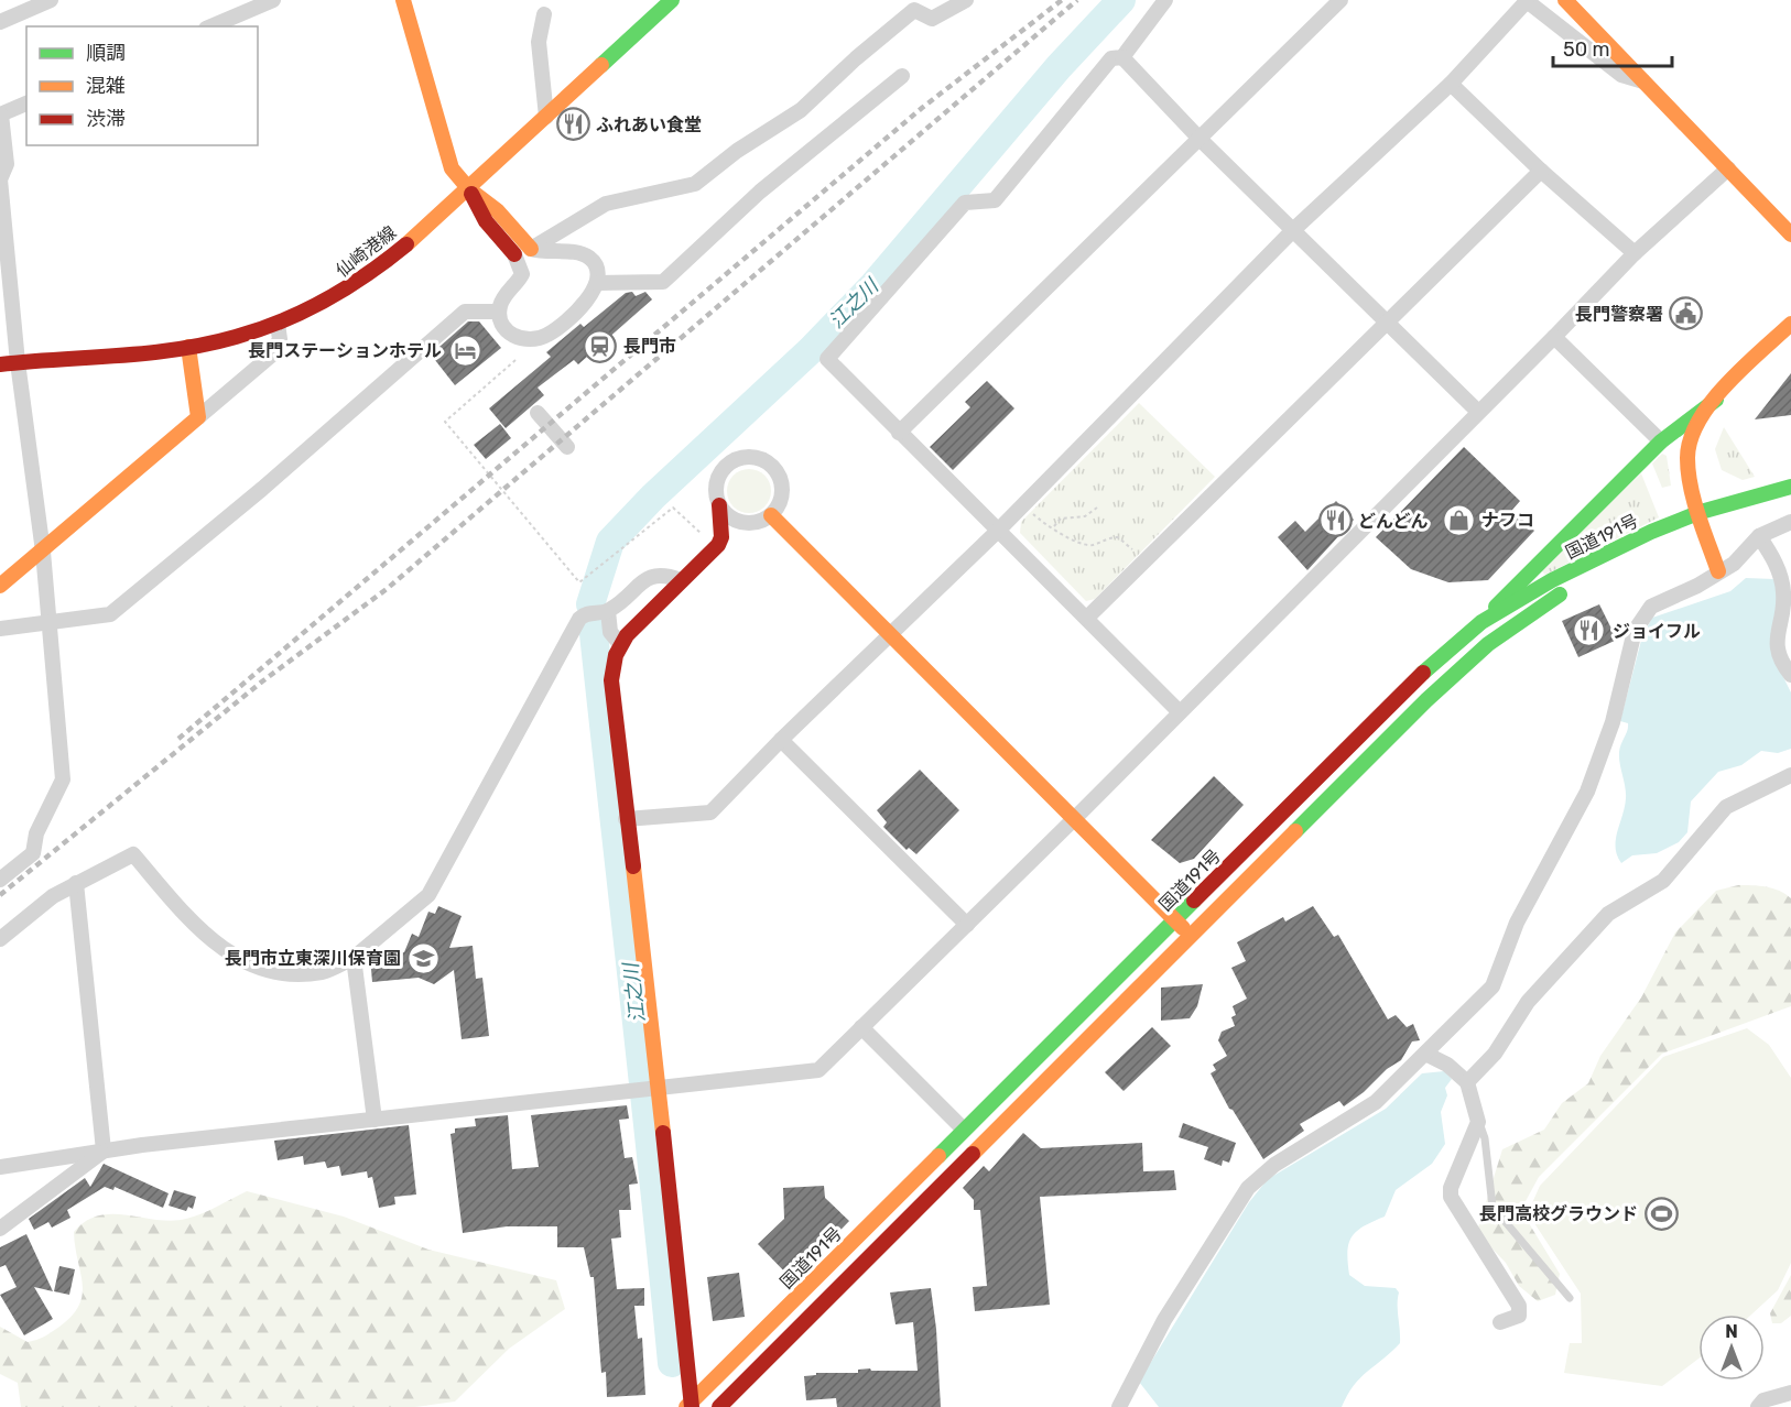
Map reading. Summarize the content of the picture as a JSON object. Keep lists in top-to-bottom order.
{
  "streets": {
    "main road": ["仙崎港線", "国道191号"]
  },
  "water": ["江之川"],
  "places": {
    "restaurant": ["ふれあい食堂", "どんどん", "ジョイフル"],
    "public building": ["長門警察署"],
    "station": ["長門市"],
    "hotel": ["長門ステーションホテル"],
    "shop": ["ナフコ"],
    "school or university": ["長門市立東深川保育園"],
    "sports": ["長門高校グラウンド"]
  },
  "legend": ["順調", "混雑", "渋滞"],
  "scale_bar": "50 m",
  "north": "top"
}
